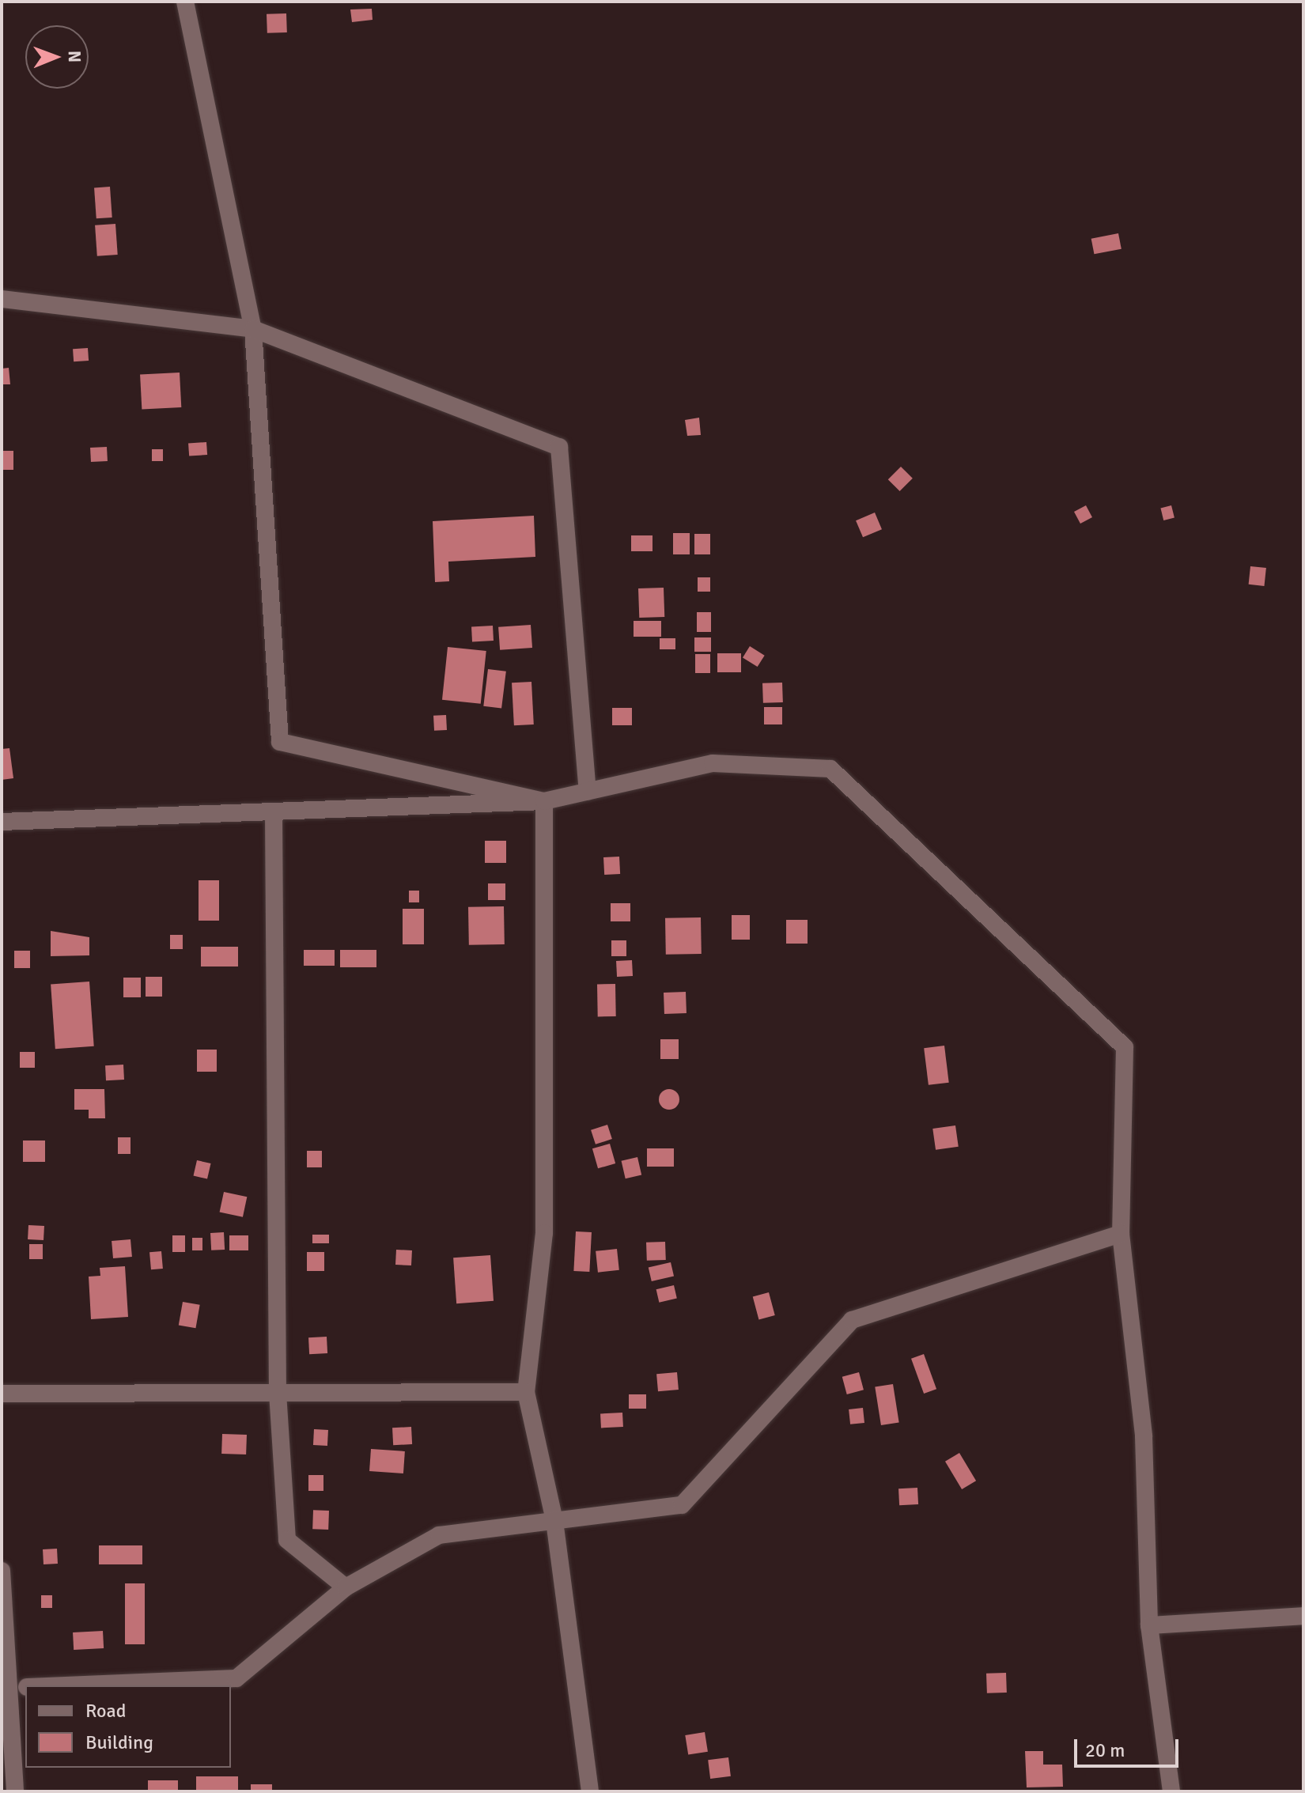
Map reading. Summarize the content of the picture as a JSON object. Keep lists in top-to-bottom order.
{
  "legend": ["Road", "Building"],
  "scale_bar": "20 m",
  "north": "right"
}
